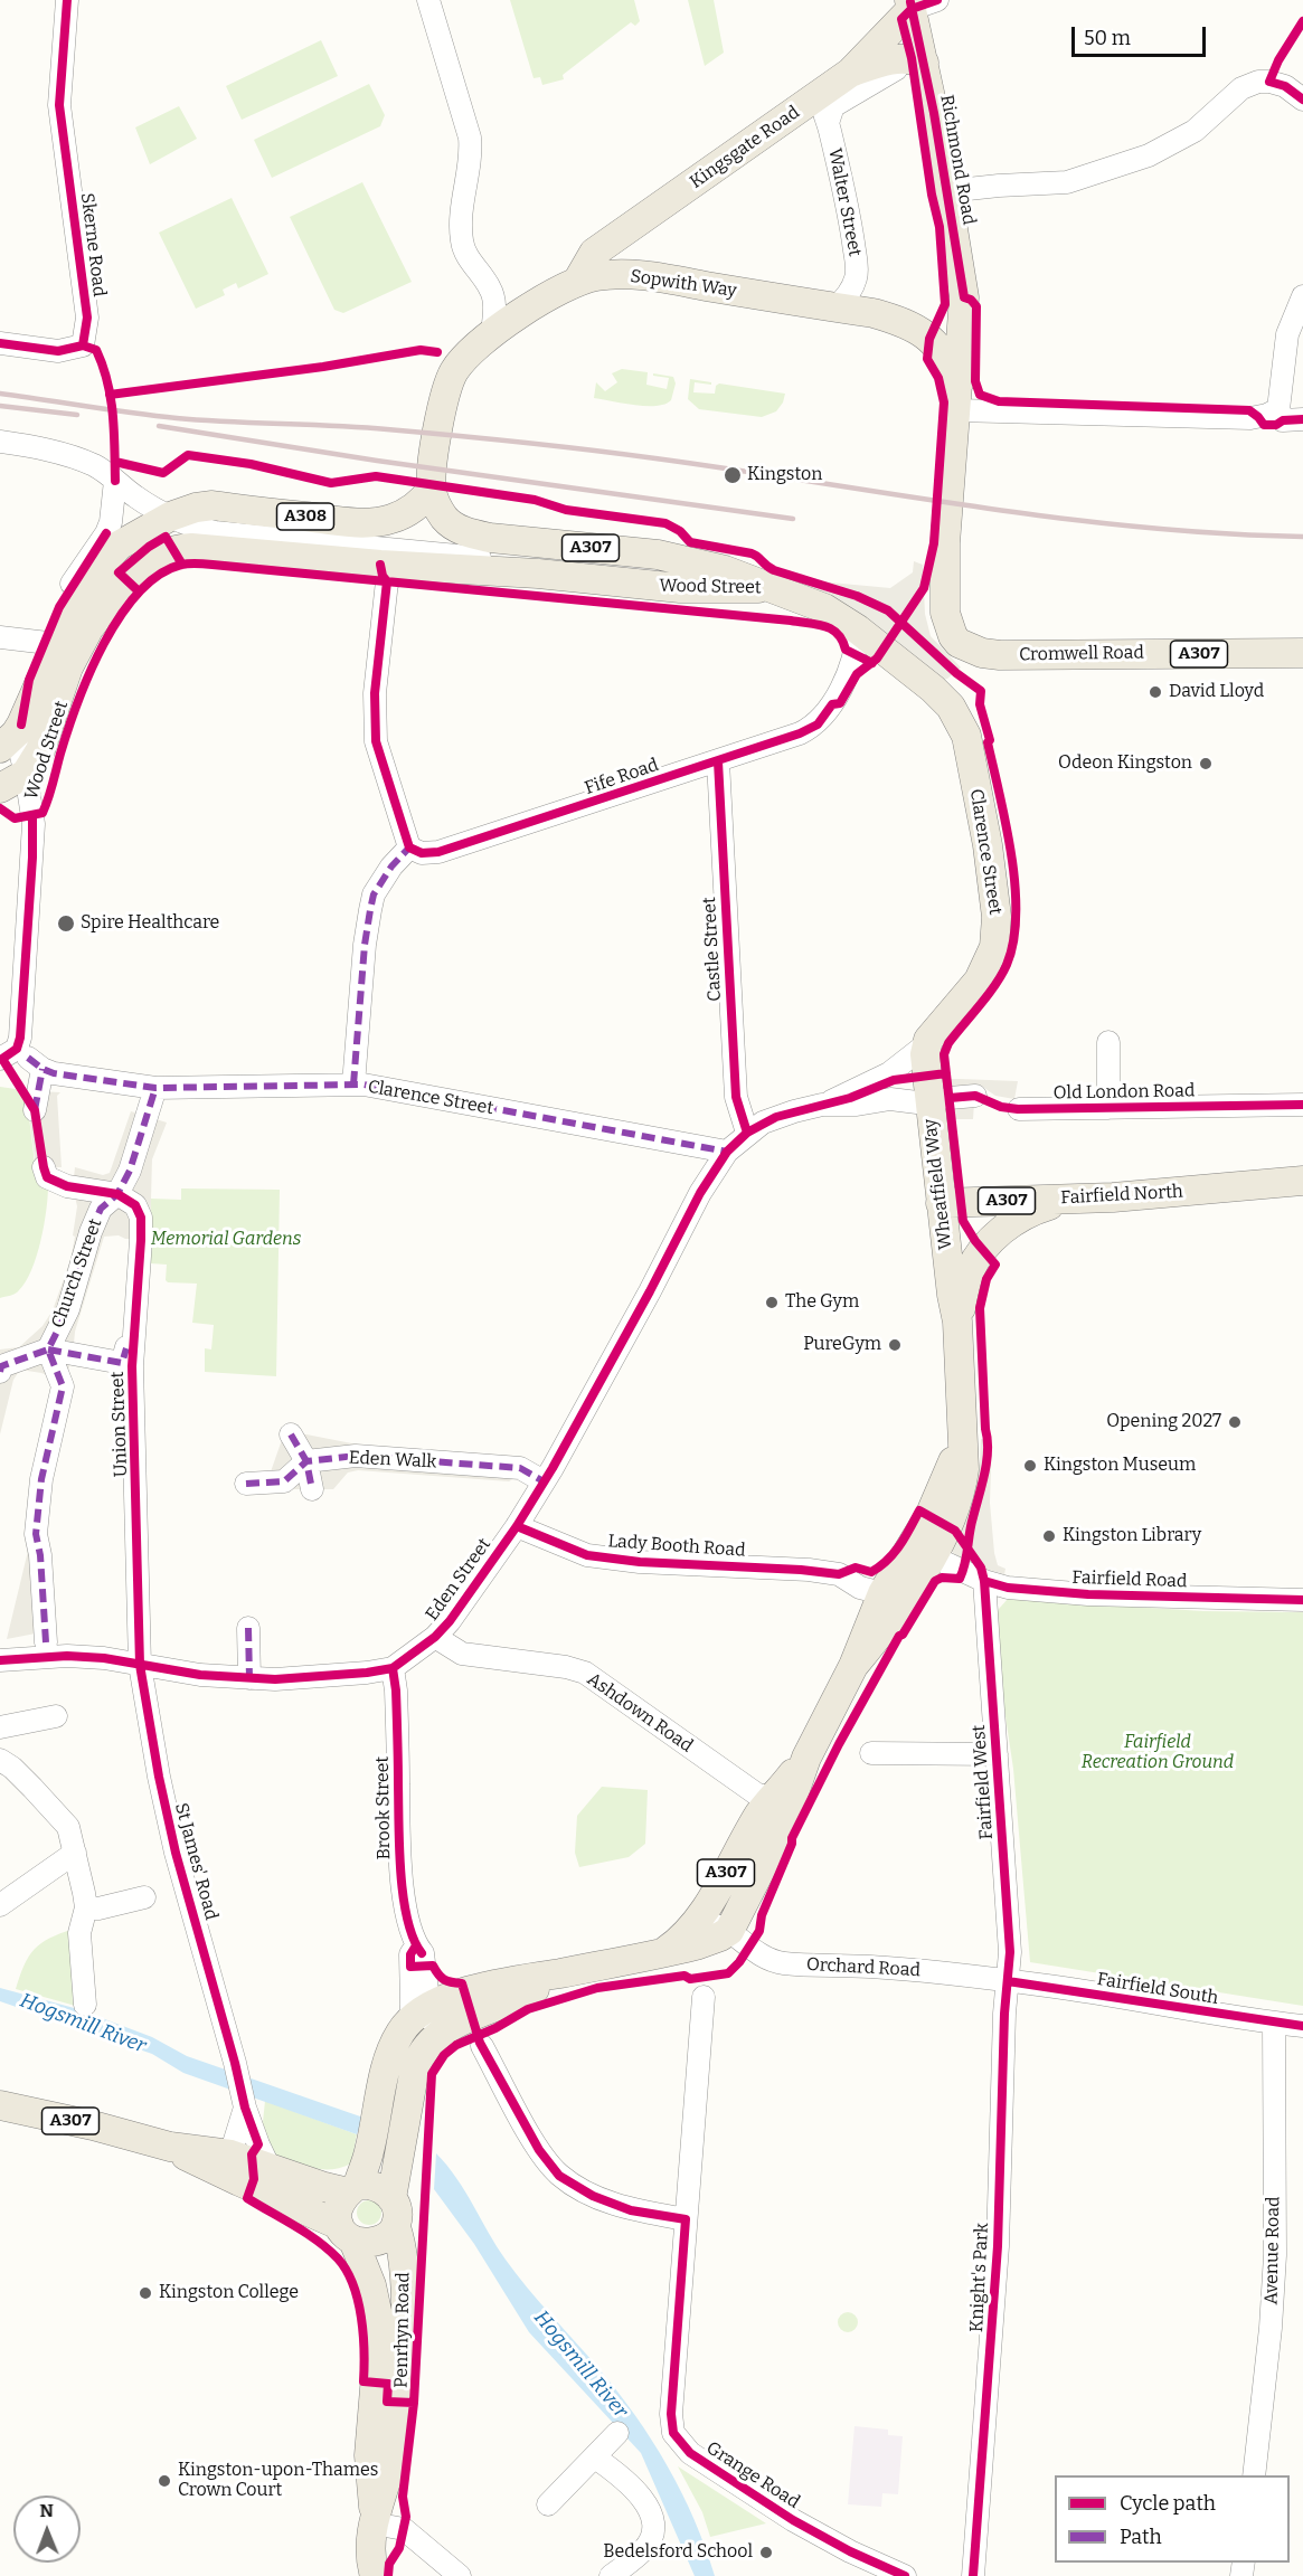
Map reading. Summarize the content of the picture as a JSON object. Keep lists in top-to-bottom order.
{
  "streets": {
    "main road": [
      "Kingsgate Road",
      "Richmond Road",
      "Sopwith Way",
      "A308",
      "A307",
      "Wood Street",
      "Cromwell Road",
      "Clarence Street",
      "Wheatfield Way",
      "Fairfield North",
      "Penrhyn Road"
    ],
    "street": [
      "Walter Street",
      "Skerne Road",
      "Fife Road",
      "Castle Street",
      "Old London Road",
      "Church Street",
      "Union Street",
      "Eden Walk",
      "Lady Booth Road",
      "Eden Street",
      "Fairfield Road",
      "Ashdown Road",
      "Fairfield West",
      "Brook Street",
      "St James' Road",
      "Orchard Road",
      "Fairfield South",
      "Avenue Road",
      "Knight's Park",
      "Grange Road"
    ]
  },
  "crossings": [
    ["Kingsgate Road", "Richmond Road"],
    ["Kingsgate Road", "Walter Street"],
    ["Kingsgate Road", "Sopwith Way"],
    ["Richmond Road", "Sopwith Way"],
    ["Richmond Road", "Cromwell Road"],
    ["Walter Street", "Sopwith Way"],
    ["Sopwith Way", "A308"],
    ["Sopwith Way", "A307"],
    ["A308", "A307"],
    ["A308", "Wood Street"],
    ["A307", "Wood Street"],
    ["A307", "Wheatfield Way"],
    ["A307", "St James' Road"],
    ["A307", "Penrhyn Road"],
    ["Wood Street", "Fife Road"],
    ["Wood Street", "Clarence Street"],
    ["Fife Road", "Castle Street"],
    ["Clarence Street", "Castle Street"],
    ["Clarence Street", "Wheatfield Way"],
    ["Clarence Street", "Church Street"],
    ["Clarence Street", "Eden Street"],
    ["Wheatfield Way", "Fairfield North"],
    ["Wheatfield Way", "Lady Booth Road"],
    ["Wheatfield Way", "Fairfield Road"],
    ["Wheatfield Way", "Ashdown Road"],
    ["Wheatfield Way", "Brook Street"],
    ["Wheatfield Way", "Orchard Road"],
    ["Wheatfield Way", "Penrhyn Road"],
    ["Church Street", "Union Street"],
    ["Union Street", "Eden Street"],
    ["Union Street", "St James' Road"],
    ["Eden Walk", "Eden Street"],
    ["Lady Booth Road", "Eden Street"],
    ["Eden Street", "Ashdown Road"],
    ["Eden Street", "Brook Street"],
    ["Eden Street", "St James' Road"],
    ["Fairfield Road", "Fairfield West"],
    ["Fairfield West", "Orchard Road"],
    ["Fairfield West", "Fairfield South"],
    ["Fairfield West", "Knight's Park"],
    ["Orchard Road", "Fairfield South"],
    ["Orchard Road", "Knight's Park"],
    ["Fairfield South", "Avenue Road"],
    ["Fairfield South", "Knight's Park"]
  ],
  "water": ["Hogsmill River"],
  "parks": ["Memorial Gardens", "Fairfield Recreation Ground"],
  "places": [
    "Kingston",
    "David Lloyd",
    "Odeon Kingston",
    "Spire Healthcare",
    "The Gym",
    "PureGym",
    "Opening 2027",
    "Kingston Museum",
    "Kingston Library",
    "Kingston College",
    "Kingston-upon-Thames Crown Court",
    "Bedelsford School"
  ],
  "legend": ["Cycle path", "Path"],
  "scale_bar": "50 m",
  "north": "top"
}
